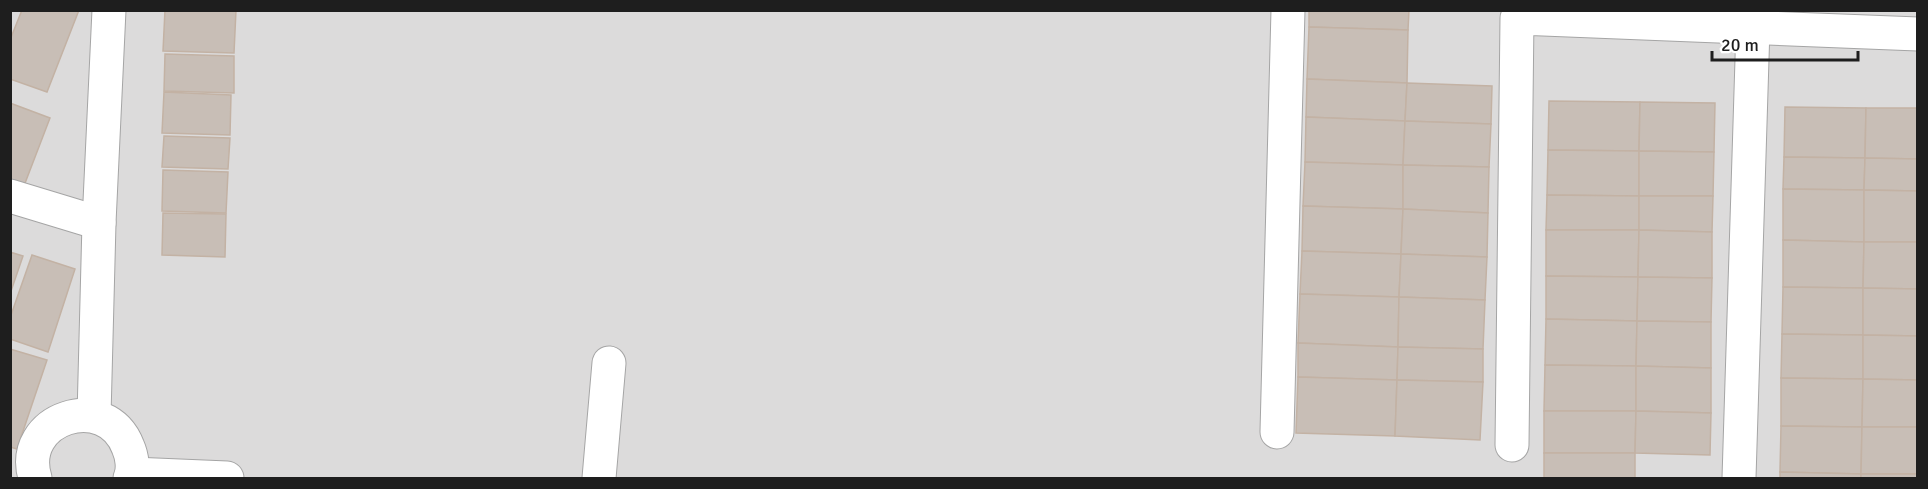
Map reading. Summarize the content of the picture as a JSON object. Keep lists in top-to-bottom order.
{
  "scale_bar": "20 m"
}
